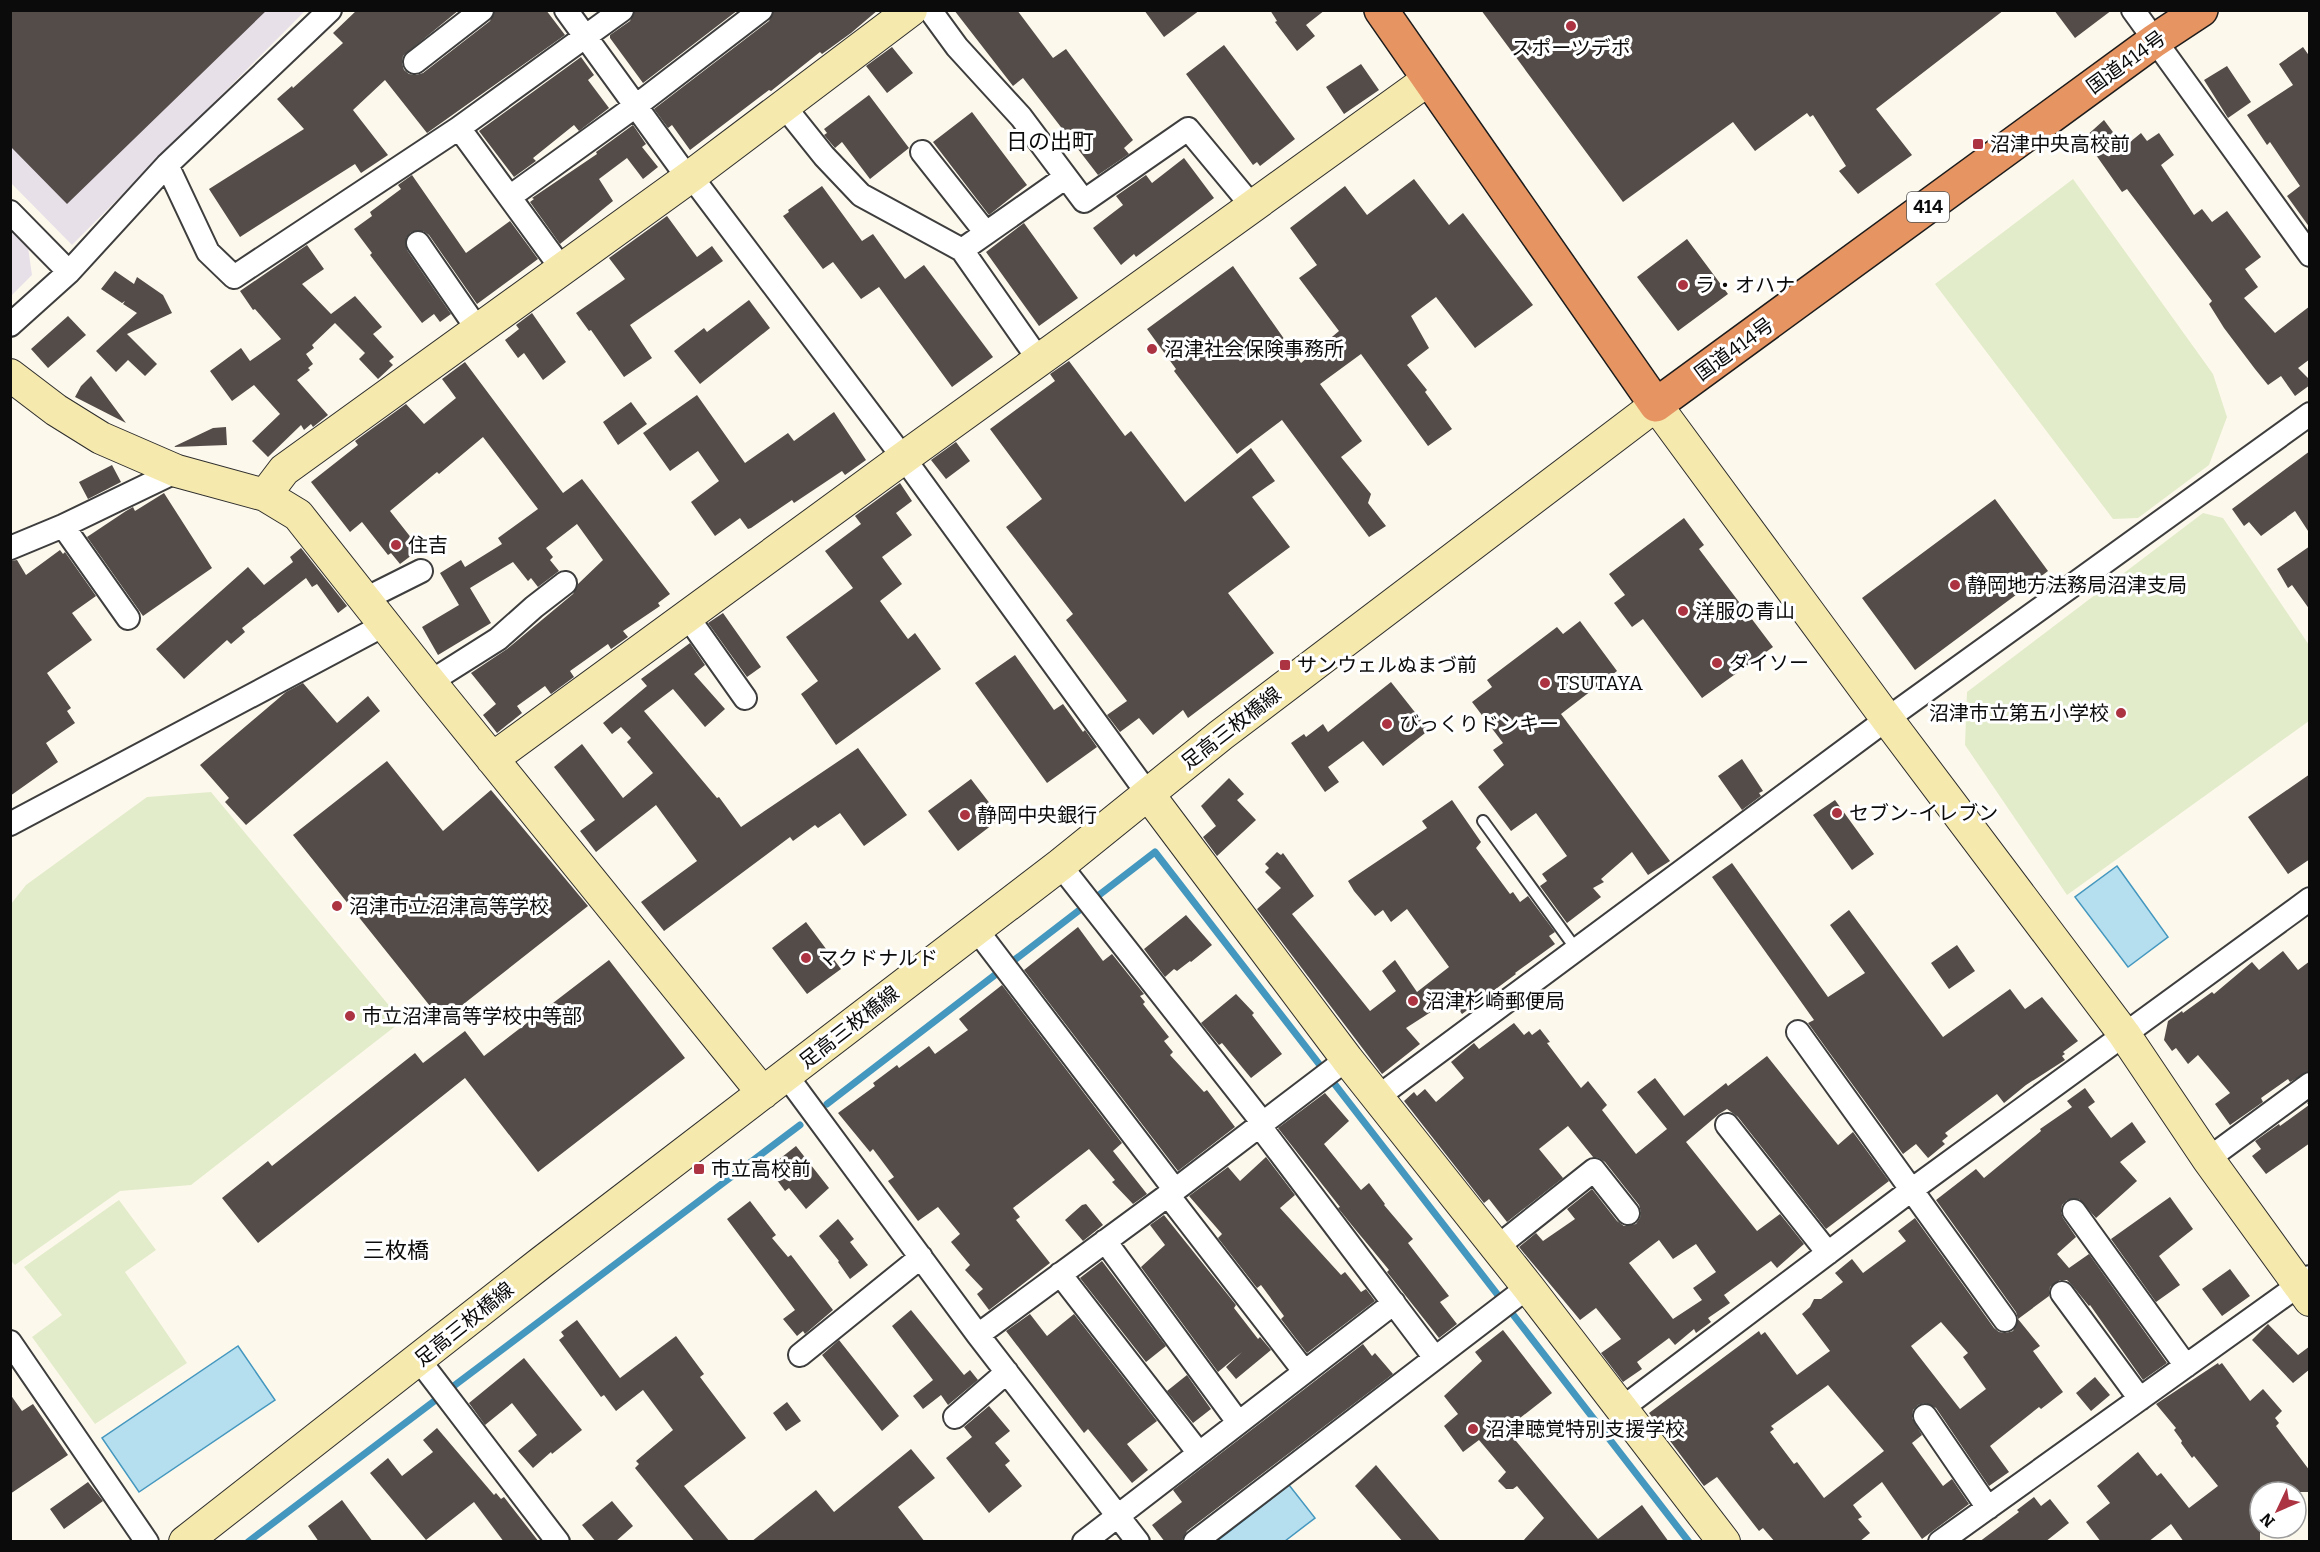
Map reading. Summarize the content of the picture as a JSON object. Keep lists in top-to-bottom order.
{
  "streets": {
    "highway": ["国道414号", "414"],
    "street": ["足高三枚橋線"]
  },
  "crossings": [
    ["国道414号", "足高三枚橋線"]
  ],
  "districts": ["日の出町", "三枚橋"],
  "places": {
    "other": [
      "スポーツデポ",
      "ラ・オハナ",
      "沼津社会保険事務所",
      "住吉",
      "静岡地方法務局沼津支局",
      "洋服の青山",
      "ダイソー",
      "TSUTAYA",
      "沼津市立第五小学校",
      "びっくりドンキー",
      "セブン-イレブン",
      "静岡中央銀行",
      "沼津市立沼津高等学校",
      "マクドナルド",
      "沼津杉崎郵便局",
      "市立沼津高等学校中等部",
      "沼津聴覚特別支援学校"
    ],
    "transit": ["沼津中央高校前", "サンウェルぬまづ前", "市立高校前"]
  },
  "north": "bottom left"
}
